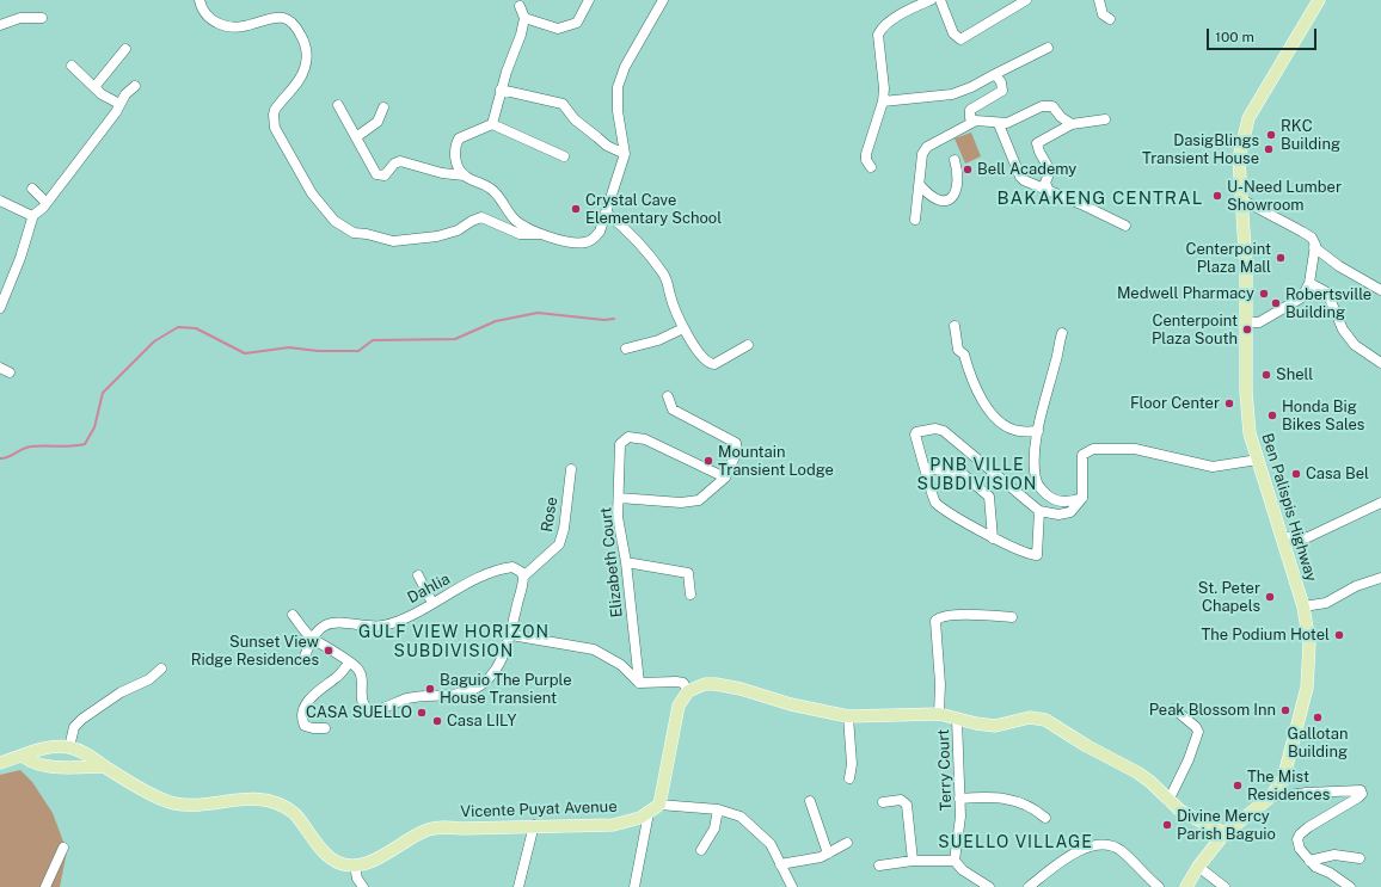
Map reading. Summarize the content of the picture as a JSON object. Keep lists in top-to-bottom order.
{
  "streets": {
    "main road": ["Ben Palispis Highway", "Vicente Puyat Avenue"],
    "street": [
      "Rose",
      "Elizabeth Court",
      "Dahlia",
      "Terry Court"
    ]
  },
  "crossings": [
    ["Rose", "Dahlia"]
  ],
  "districts": [
    "BAKAKENG CENTRAL",
    "PNB VILLE SUBDIVISION",
    "GULF VIEW HORIZON SUBDIVISION",
    "SUELLO VILLAGE"
  ],
  "places": [
    "RKC Building",
    "DasigBlings Transient House",
    "Bell Academy",
    "U-Need Lumber Showroom",
    "Crystal Cave Elementary School",
    "Centerpoint Plaza Mall",
    "Medwell Pharmacy",
    "Robertsville Building",
    "Centerpoint Plaza South",
    "Shell",
    "Floor Center",
    "Honda Big Bikes Sales",
    "Mountain Transient Lodge",
    "Casa Bel",
    "St. Peter Chapels",
    "The Podium Hotel",
    "Sunset View Ridge Residences",
    "Baguio The Purple House Transient",
    "Peak Blossom Inn",
    "CASA SUELLO",
    "Gallotan Building",
    "Casa LILY",
    "The Mist Residences",
    "Divine Mercy Parish Baguio"
  ],
  "scale_bar": "100 m"
}
